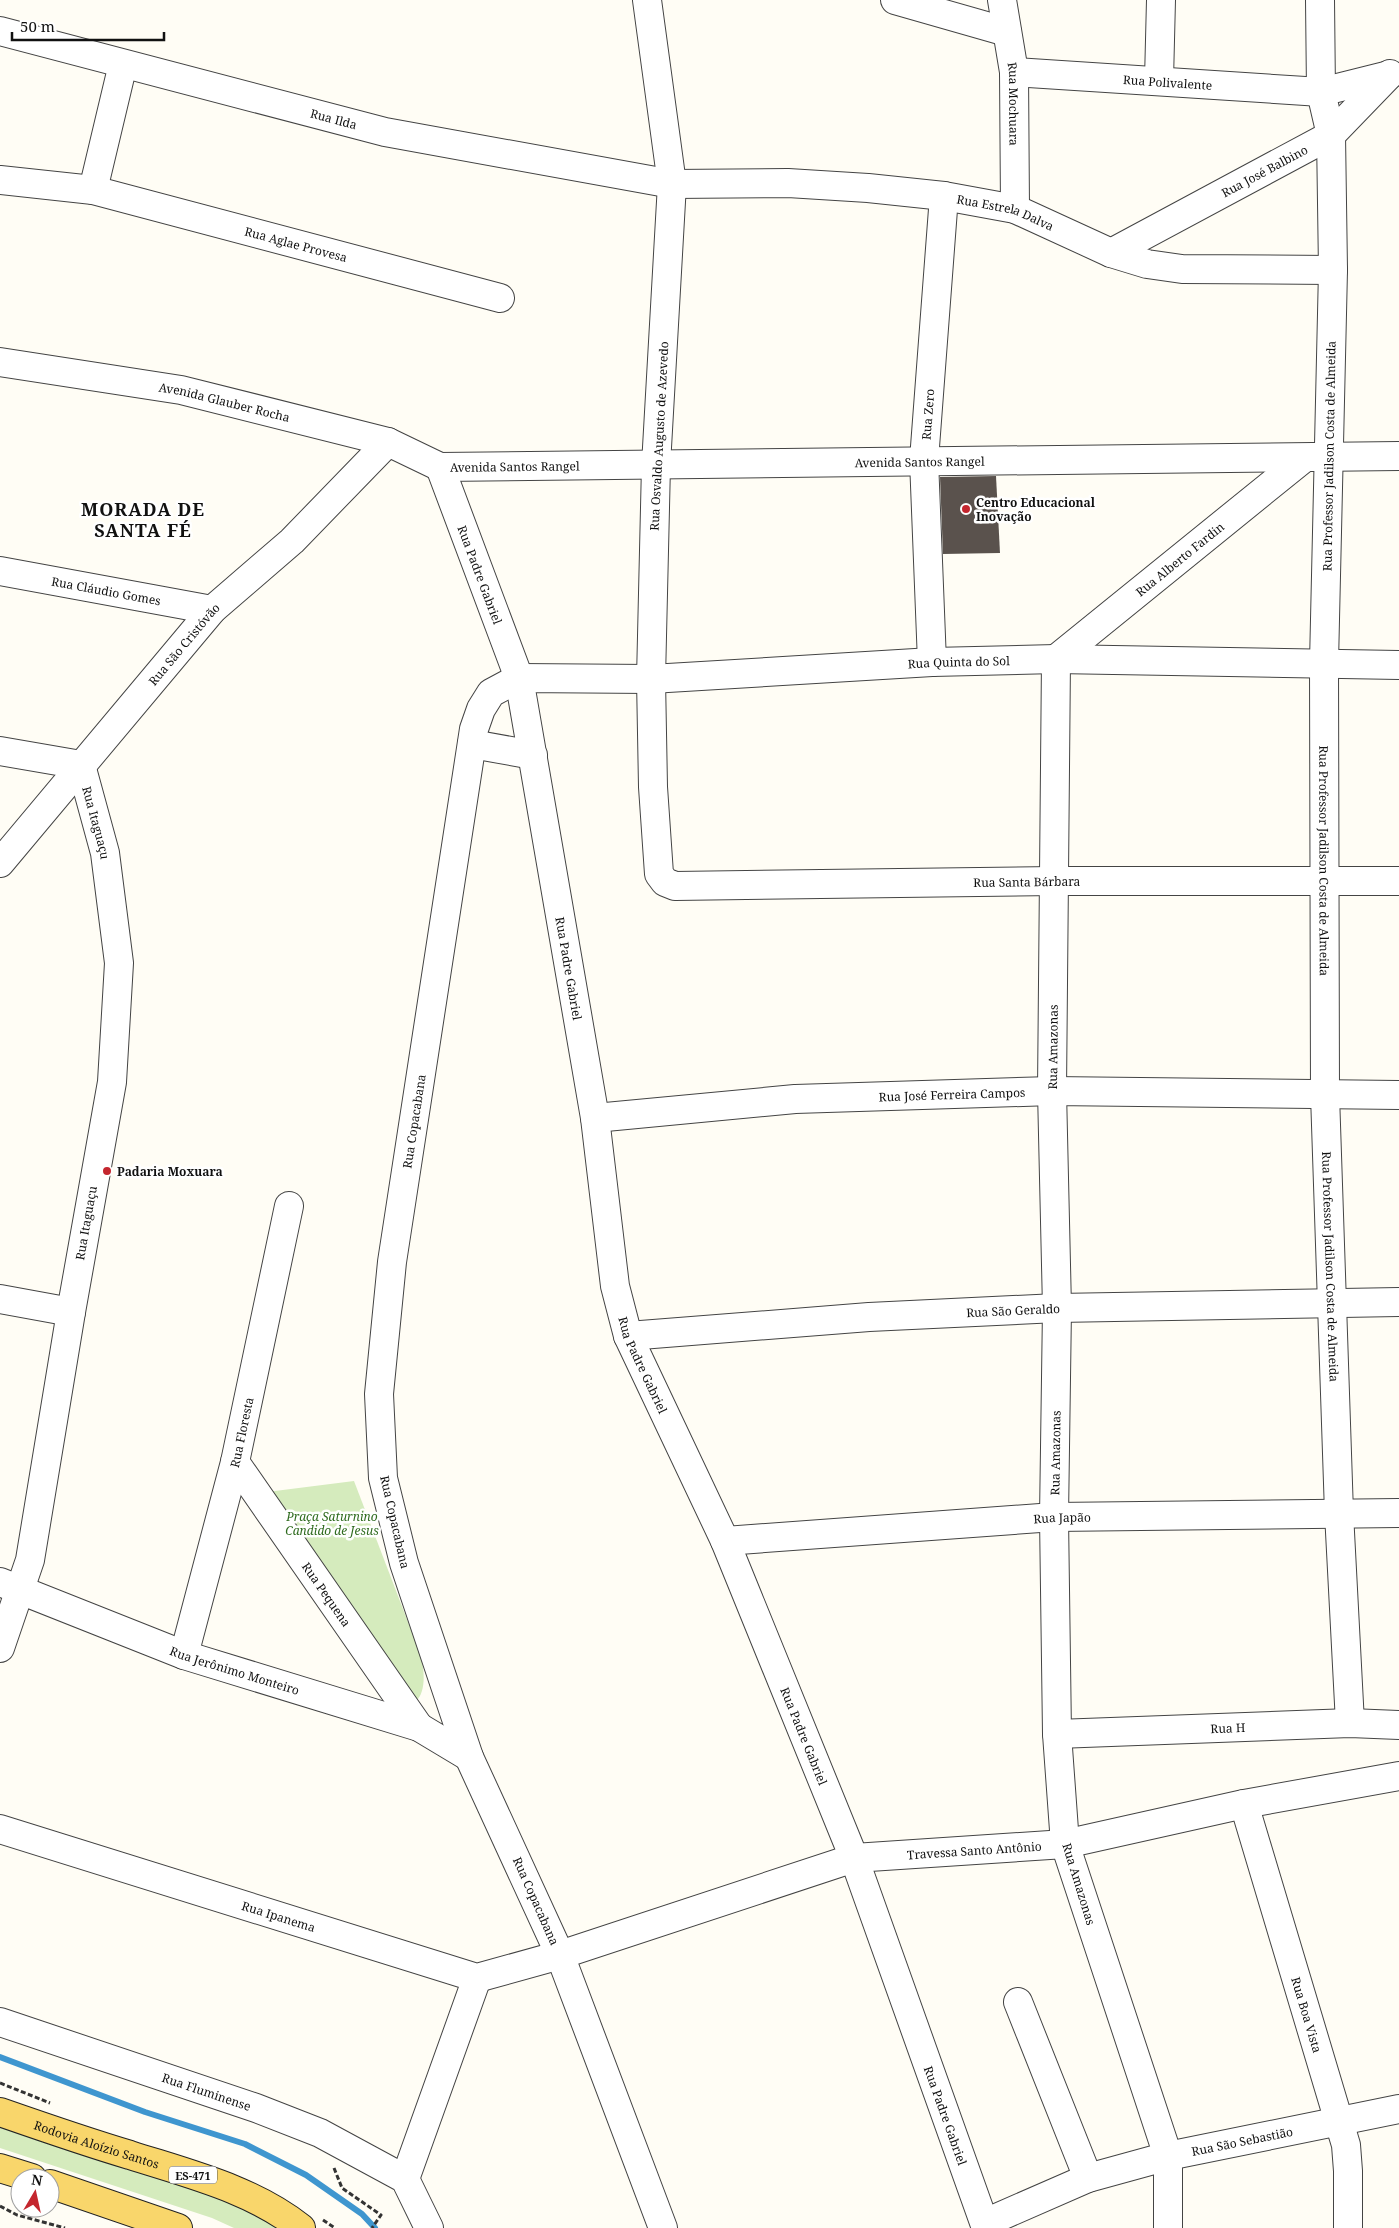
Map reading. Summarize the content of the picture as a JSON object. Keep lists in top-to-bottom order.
{
  "streets": {
    "main road": ["Rodovia Aloízio Santos", "ES-471"],
    "street": [
      "Rua Polivalente",
      "Rua Mochuara",
      "Rua Ilda",
      "Rua José Balbino",
      "Rua Estrela Dalva",
      "Rua Aglae Provesa",
      "Avenida Glauber Rocha",
      "Rua Zero",
      "Rua Osvaldo Augusto de Azevedo",
      "Rua Professor Jadilson Costa de Almeida",
      "Avenida Santos Rangel",
      "Rua Alberto Fardin",
      "Rua Padre Gabriel",
      "Rua Cláudio Gomes",
      "Rua São Cristóvão",
      "Rua Quinta do Sol",
      "Rua Itaguaçu",
      "Rua Santa Bárbara",
      "Rua Amazonas",
      "Rua José Ferreira Campos",
      "Rua Copacabana",
      "Rua São Geraldo",
      "Rua Floresta",
      "Rua Japão",
      "Rua Pequena",
      "Rua Jerônimo Monteiro",
      "Rua H",
      "Travessa Santo Antônio",
      "Rua Ipanema",
      "Rua Boa Vista",
      "Rua Fluminense",
      "Rua São Sebastião"
    ]
  },
  "crossings": [
    ["Rua Polivalente", "Rua Mochuara"],
    ["Rua Polivalente", "Rua José Balbino"],
    ["Rua Polivalente", "Rua Professor Jadilson Costa de Almeida"],
    ["Rua Mochuara", "Rua Estrela Dalva"],
    ["Rua Ilda", "Rua Estrela Dalva"],
    ["Rua Ilda", "Rua Osvaldo Augusto de Azevedo"],
    ["Rua José Balbino", "Rua Estrela Dalva"],
    ["Rua José Balbino", "Rua Professor Jadilson Costa de Almeida"],
    ["Rua Estrela Dalva", "Rua Zero"],
    ["Rua Estrela Dalva", "Rua Osvaldo Augusto de Azevedo"],
    ["Rua Estrela Dalva", "Rua Professor Jadilson Costa de Almeida"],
    ["Avenida Glauber Rocha", "Avenida Santos Rangel"],
    ["Avenida Glauber Rocha", "Rua Padre Gabriel"],
    ["Avenida Glauber Rocha", "Rua São Cristóvão"],
    ["Rua Zero", "Avenida Santos Rangel"],
    ["Rua Zero", "Rua Quinta do Sol"],
    ["Rua Osvaldo Augusto de Azevedo", "Avenida Santos Rangel"],
    ["Rua Osvaldo Augusto de Azevedo", "Rua Quinta do Sol"],
    ["Rua Osvaldo Augusto de Azevedo", "Rua Santa Bárbara"],
    ["Rua Professor Jadilson Costa de Almeida", "Avenida Santos Rangel"],
    ["Rua Professor Jadilson Costa de Almeida", "Rua Alberto Fardin"],
    ["Rua Professor Jadilson Costa de Almeida", "Rua Quinta do Sol"],
    ["Rua Professor Jadilson Costa de Almeida", "Rua Santa Bárbara"],
    ["Rua Professor Jadilson Costa de Almeida", "Rua José Ferreira Campos"],
    ["Rua Professor Jadilson Costa de Almeida", "Rua São Geraldo"],
    ["Rua Professor Jadilson Costa de Almeida", "Rua Japão"],
    ["Rua Professor Jadilson Costa de Almeida", "Rua H"],
    ["Avenida Santos Rangel", "Rua Alberto Fardin"],
    ["Avenida Santos Rangel", "Rua Padre Gabriel"],
    ["Rua Alberto Fardin", "Rua Quinta do Sol"],
    ["Rua Alberto Fardin", "Rua Amazonas"],
    ["Rua Padre Gabriel", "Rua Quinta do Sol"],
    ["Rua Padre Gabriel", "Rua José Ferreira Campos"],
    ["Rua Padre Gabriel", "Rua Copacabana"],
    ["Rua Padre Gabriel", "Rua São Geraldo"],
    ["Rua Padre Gabriel", "Rua Japão"],
    ["Rua Padre Gabriel", "Travessa Santo Antônio"],
    ["Rua Padre Gabriel", "Rua São Sebastião"],
    ["Rua Cláudio Gomes", "Rua São Cristóvão"],
    ["Rua São Cristóvão", "Rua Itaguaçu"],
    ["Rua Quinta do Sol", "Rua Amazonas"],
    ["Rua Quinta do Sol", "Rua Copacabana"],
    ["Rua Itaguaçu", "Rua Jerônimo Monteiro"],
    ["Rua Santa Bárbara", "Rua Amazonas"],
    ["Rua Amazonas", "Rua José Ferreira Campos"],
    ["Rua Amazonas", "Rua São Geraldo"],
    ["Rua Amazonas", "Rua Japão"],
    ["Rua Amazonas", "Rua H"],
    ["Rua Amazonas", "Travessa Santo Antônio"],
    ["Rua Amazonas", "Rua São Sebastião"],
    ["Rua Copacabana", "Rua Jerônimo Monteiro"],
    ["Rua Copacabana", "Travessa Santo Antônio"],
    ["Rua Floresta", "Rua Pequena"],
    ["Rua Floresta", "Rua Jerônimo Monteiro"],
    ["Rua Pequena", "Rua Jerônimo Monteiro"],
    ["Travessa Santo Antônio", "Rua Boa Vista"],
    ["Rua Boa Vista", "Rua São Sebastião"]
  ],
  "districts": ["MORADA DE SANTA FÉ"],
  "parks": ["Praça Saturnino Candido de Jesus"],
  "places": ["Centro Educacional Inovação", "Padaria Moxuara"],
  "scale_bar": "50 m",
  "north": "top"
}
